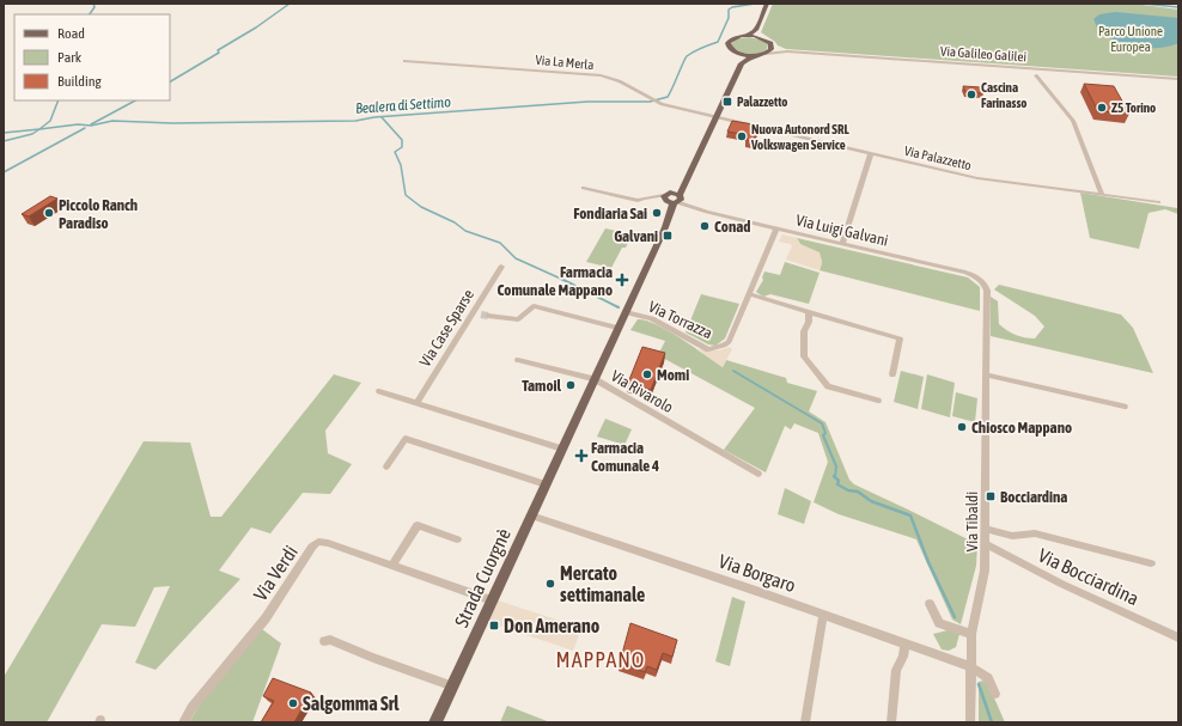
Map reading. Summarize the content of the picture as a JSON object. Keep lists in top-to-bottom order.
{
  "streets": {
    "main road": ["Via Rivarolo", "Strada Cuorgnè"],
    "street": [
      "Via Galileo Galilei",
      "Via La Merla",
      "Via Palazzetto",
      "Via Luigi Galvani",
      "Via Torrazza",
      "Via Case Sparse",
      "Via Tibaldi",
      "Via Verdi",
      "Via Borgaro",
      "Via Bocciardina"
    ]
  },
  "crossings": [
    ["Via La Merla", "Via Palazzetto"],
    ["Via La Merla", "Via Rivarolo"],
    ["Via Palazzetto", "Via Rivarolo"],
    ["Via Luigi Galvani", "Via Torrazza"],
    ["Via Luigi Galvani", "Via Rivarolo"],
    ["Via Luigi Galvani", "Via Tibaldi"],
    ["Via Torrazza", "Via Rivarolo"],
    ["Via Rivarolo", "Strada Cuorgnè"],
    ["Via Tibaldi", "Via Borgaro"],
    ["Via Tibaldi", "Via Bocciardina"],
    ["Via Verdi", "Strada Cuorgnè"],
    ["Via Borgaro", "Strada Cuorgnè"]
  ],
  "districts": ["MAPPANO"],
  "water": ["Bealera di Settimo"],
  "parks": ["Parco Unione Europea"],
  "places": {
    "other": [
      "Cascina Farinasso",
      "Z5 Torino",
      "Nuova Autonord SRL Volkswagen Service",
      "Piccolo Ranch Paradiso",
      "Fondiaria Sai",
      "Conad",
      "Momi",
      "Tamoil",
      "Chiosco Mappano",
      "Mercato settimanale",
      "Salgomma Srl"
    ],
    "transit": [
      "Palazzetto",
      "Galvani",
      "Bocciardina",
      "Don Amerano"
    ],
    "health": ["Farmacia Comunale Mappano", "Farmacia Comunale 4"]
  },
  "legend": ["Road", "Park", "Building"]
}
